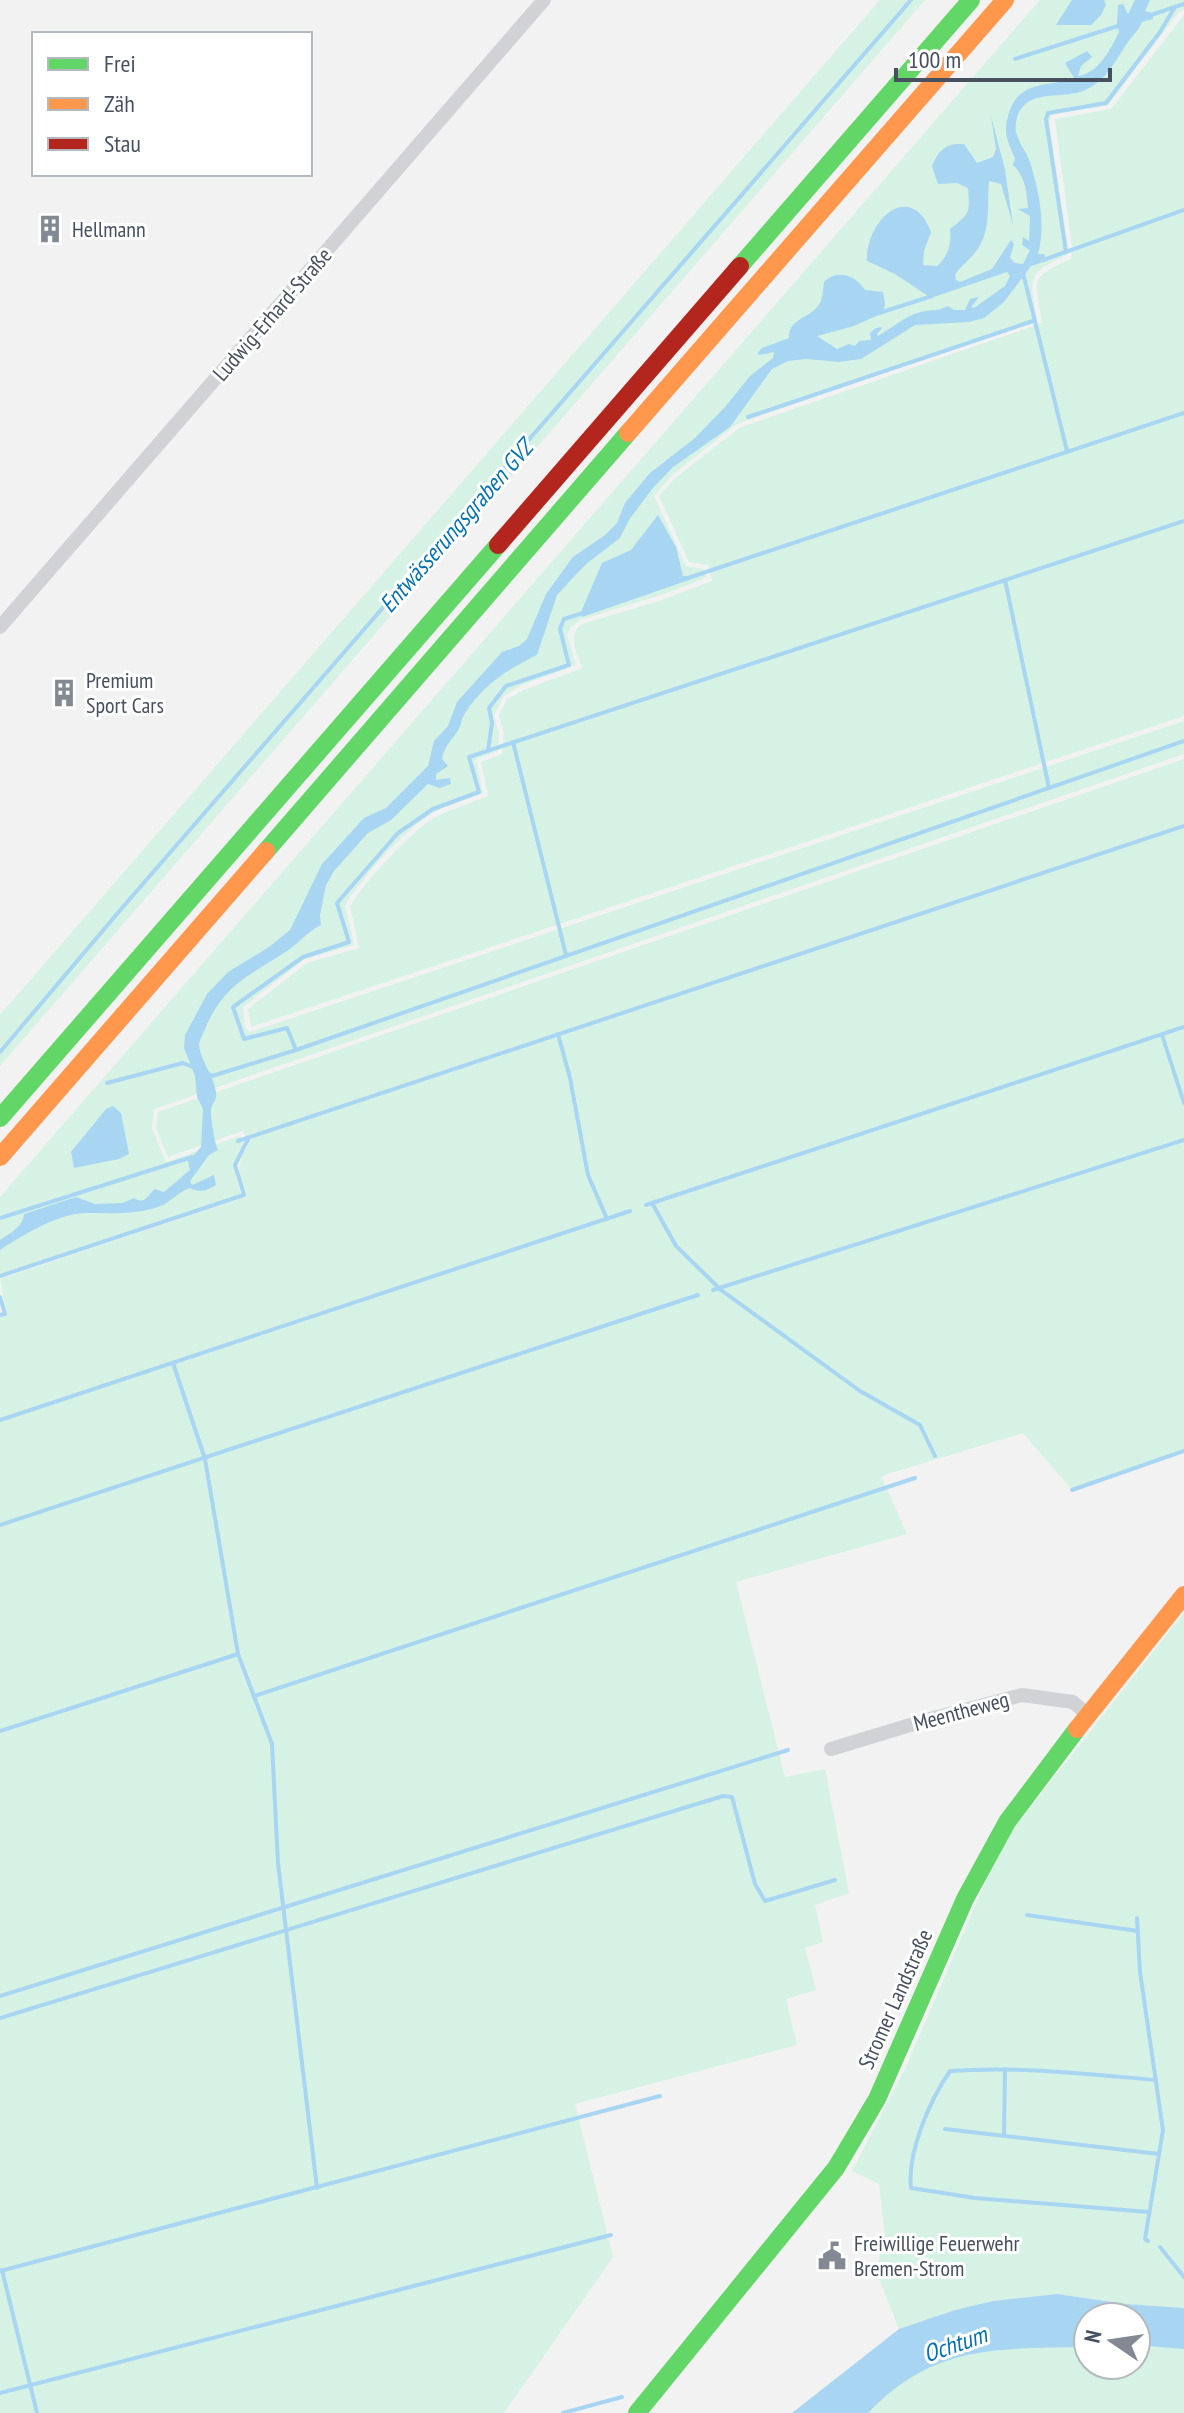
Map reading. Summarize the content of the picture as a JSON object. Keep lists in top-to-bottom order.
{
  "streets": {
    "main road": ["Stromer Landstraße"],
    "street": ["Ludwig-Erhard-Straße", "Meentheweg"]
  },
  "crossings": [
    ["Meentheweg", "Stromer Landstraße"]
  ],
  "water": ["Entwässerungsgraben GVZ", "Ochtum"],
  "places": {
    "building": ["Hellmann", "Premium Sport Cars"],
    "public building": ["Freiwillige Feuerwehr Bremen-Strom"]
  },
  "legend": ["Frei", "Zäh", "Stau"],
  "scale_bar": "100 m",
  "north": "left"
}
